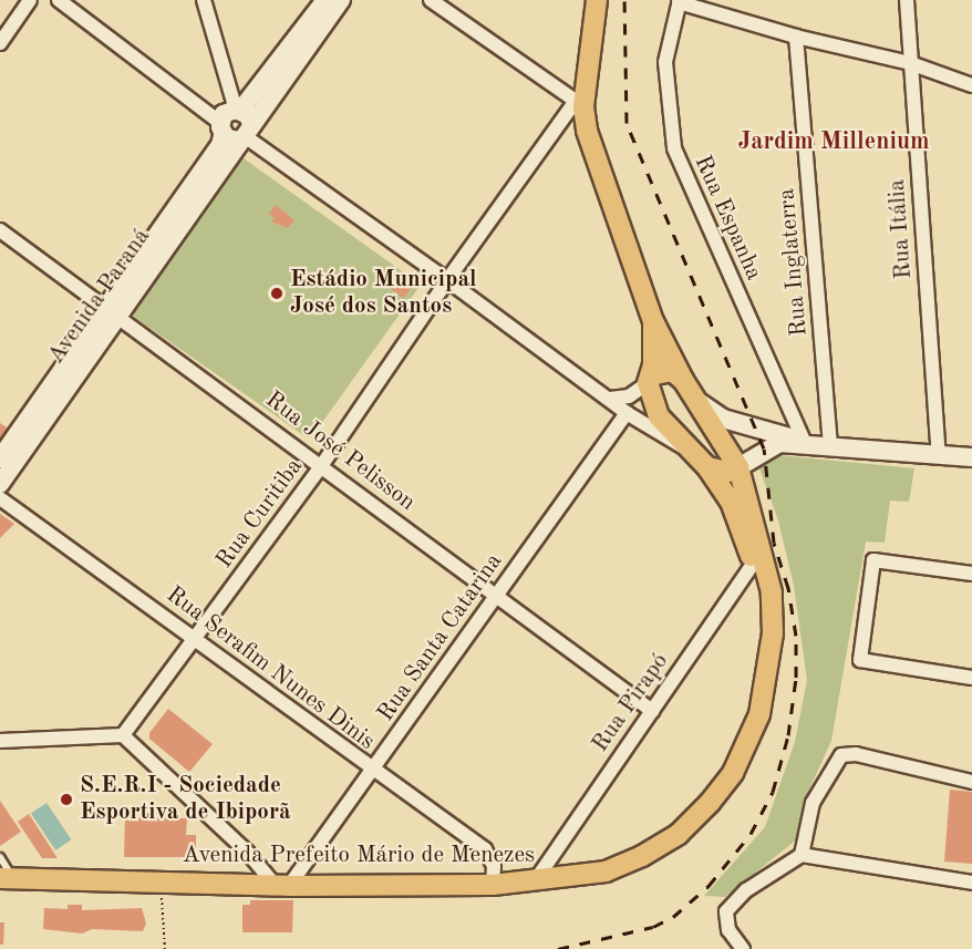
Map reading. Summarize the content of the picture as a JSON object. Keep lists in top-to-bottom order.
{
  "streets": {
    "main road": ["Avenida Paraná", "Avenida Prefeito Mário de Menezes"],
    "street": [
      "Rua Espanha",
      "Rua Itália",
      "Rua Inglaterra",
      "Rua José Pelisson",
      "Rua Curitiba",
      "Rua Santa Catarina",
      "Rua Serafim Nunes Dinis",
      "Rua Pirapó"
    ]
  },
  "crossings": [
    ["Avenida Paraná", "Rua José Pelisson"],
    ["Rua José Pelisson", "Rua Curitiba"],
    ["Rua José Pelisson", "Rua Santa Catarina"],
    ["Rua José Pelisson", "Rua Pirapó"],
    ["Rua Curitiba", "Rua Serafim Nunes Dinis"],
    ["Rua Santa Catarina", "Rua Serafim Nunes Dinis"],
    ["Rua Santa Catarina", "Avenida Prefeito Mário de Menezes"],
    ["Rua Serafim Nunes Dinis", "Avenida Prefeito Mário de Menezes"],
    ["Rua Pirapó", "Avenida Prefeito Mário de Menezes"]
  ],
  "districts": ["Jardim Millenium"],
  "places": ["Estádio Municipal José dos Santos", "S.E.R.I - Sociedade Esportiva de Ibiporã"]
}
